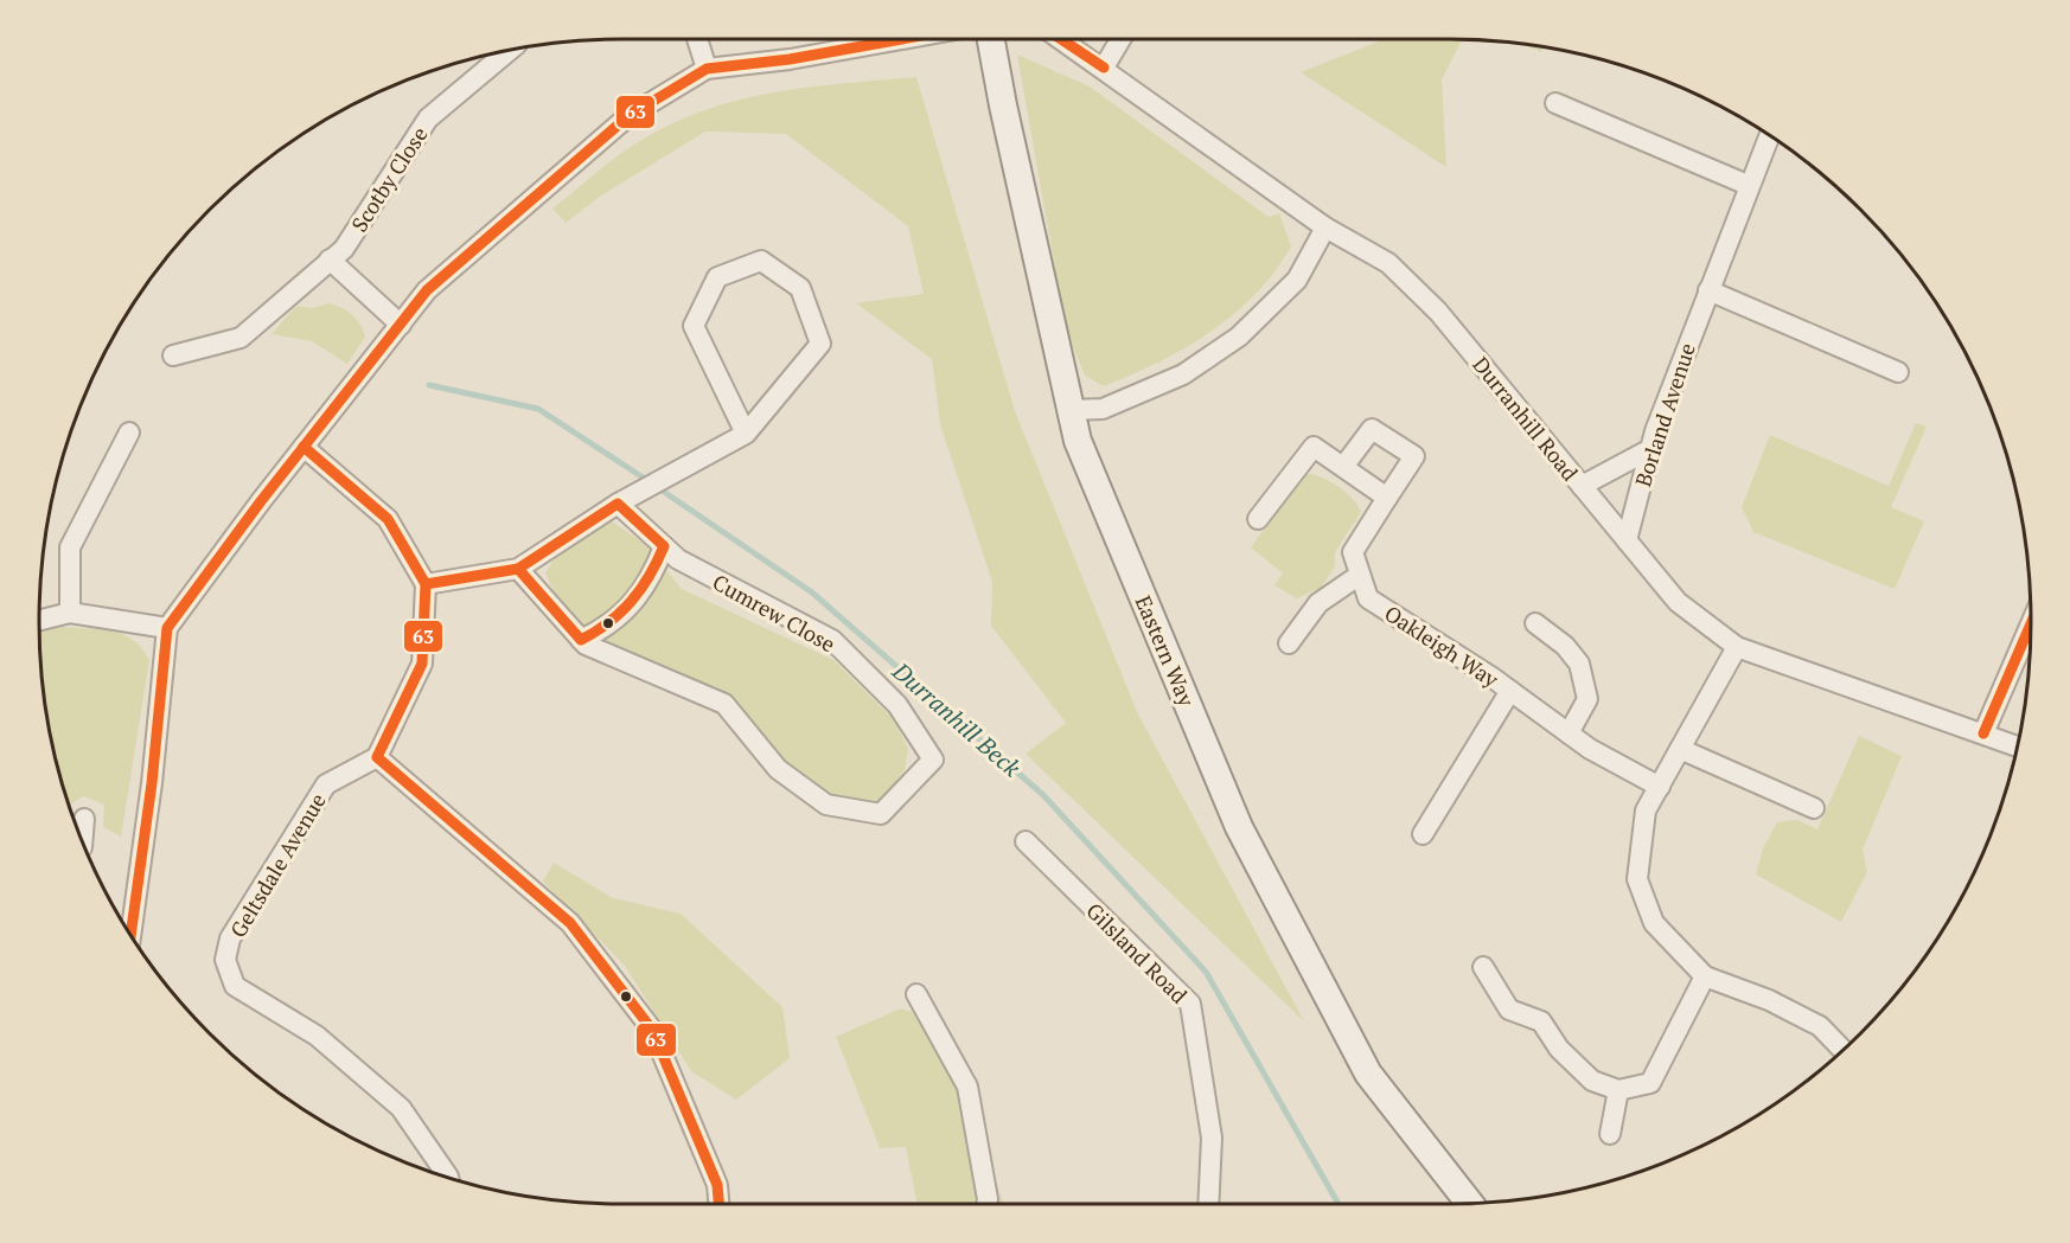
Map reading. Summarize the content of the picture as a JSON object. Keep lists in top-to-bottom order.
{
  "streets": {
    "street": [
      "Scotby Close",
      "Borland Avenue",
      "Durranhill Road",
      "Cumrew Close",
      "Oakleigh Way",
      "Eastern Way",
      "Geltsdale Avenue",
      "Gilsland Road"
    ]
  },
  "crossings": [
    ["Borland Avenue", "Durranhill Road"]
  ],
  "water": ["Durranhill Beck"],
  "lines": ["transit line 63"]
}
